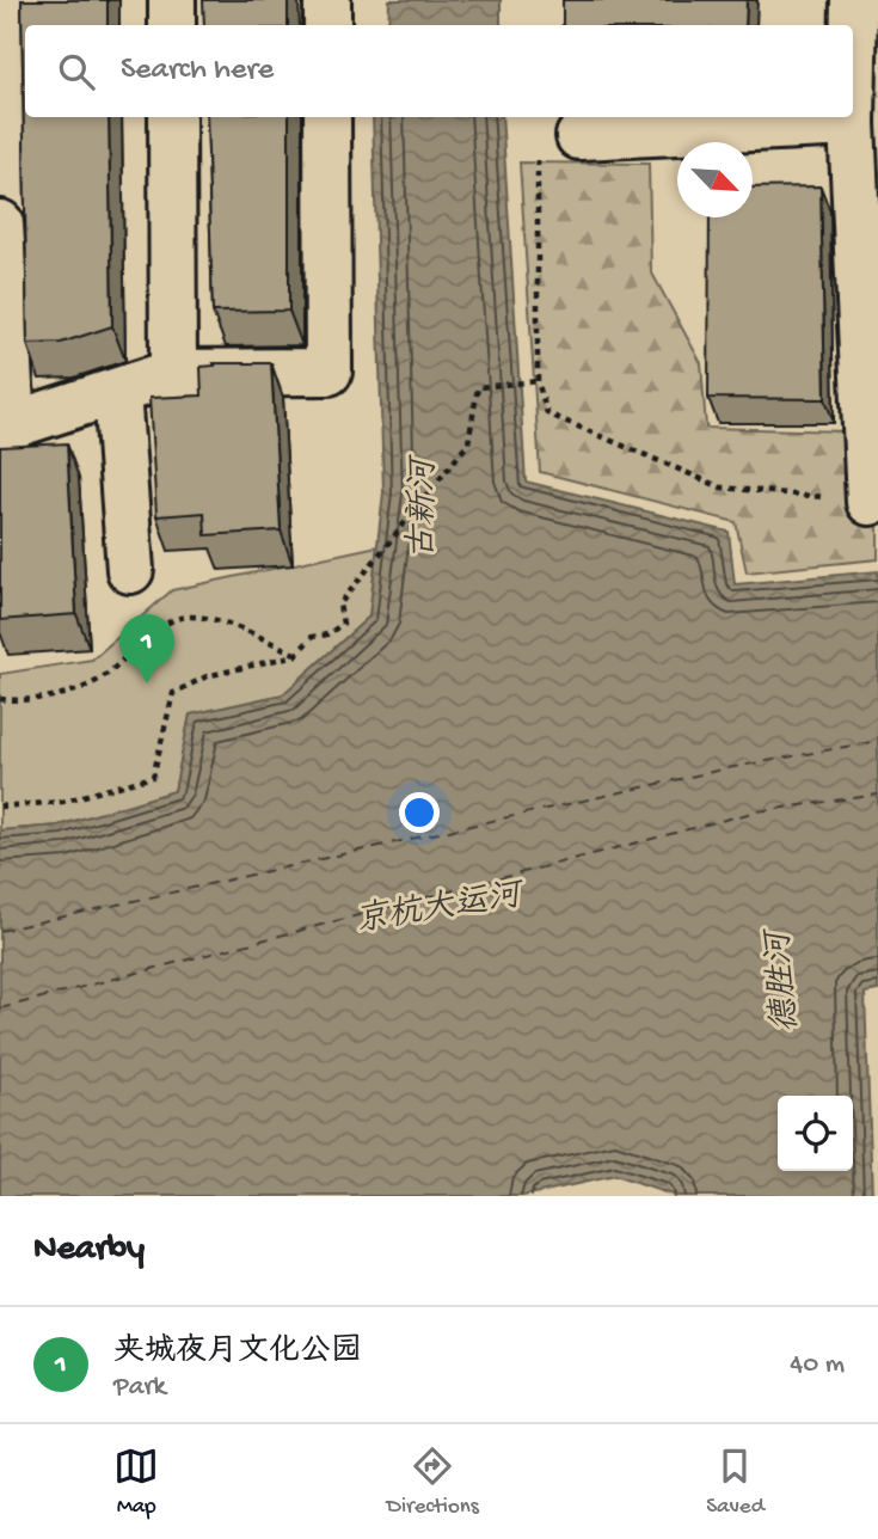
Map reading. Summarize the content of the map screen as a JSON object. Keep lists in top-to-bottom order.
{
  "water": ["古新河", "京杭大运河", "德胜河"],
  "north": "bottom right",
  "page": {
    "search": "Search here",
    "pins": "1",
    "heading": "Nearby",
    "list": [
      {
        "mark": "1",
        "name": "夹城夜月文化公园",
        "note": "Park",
        "value": "40 m"
      }
    ],
    "nav": ["Map", "Directions", "Saved"]
  }
}
